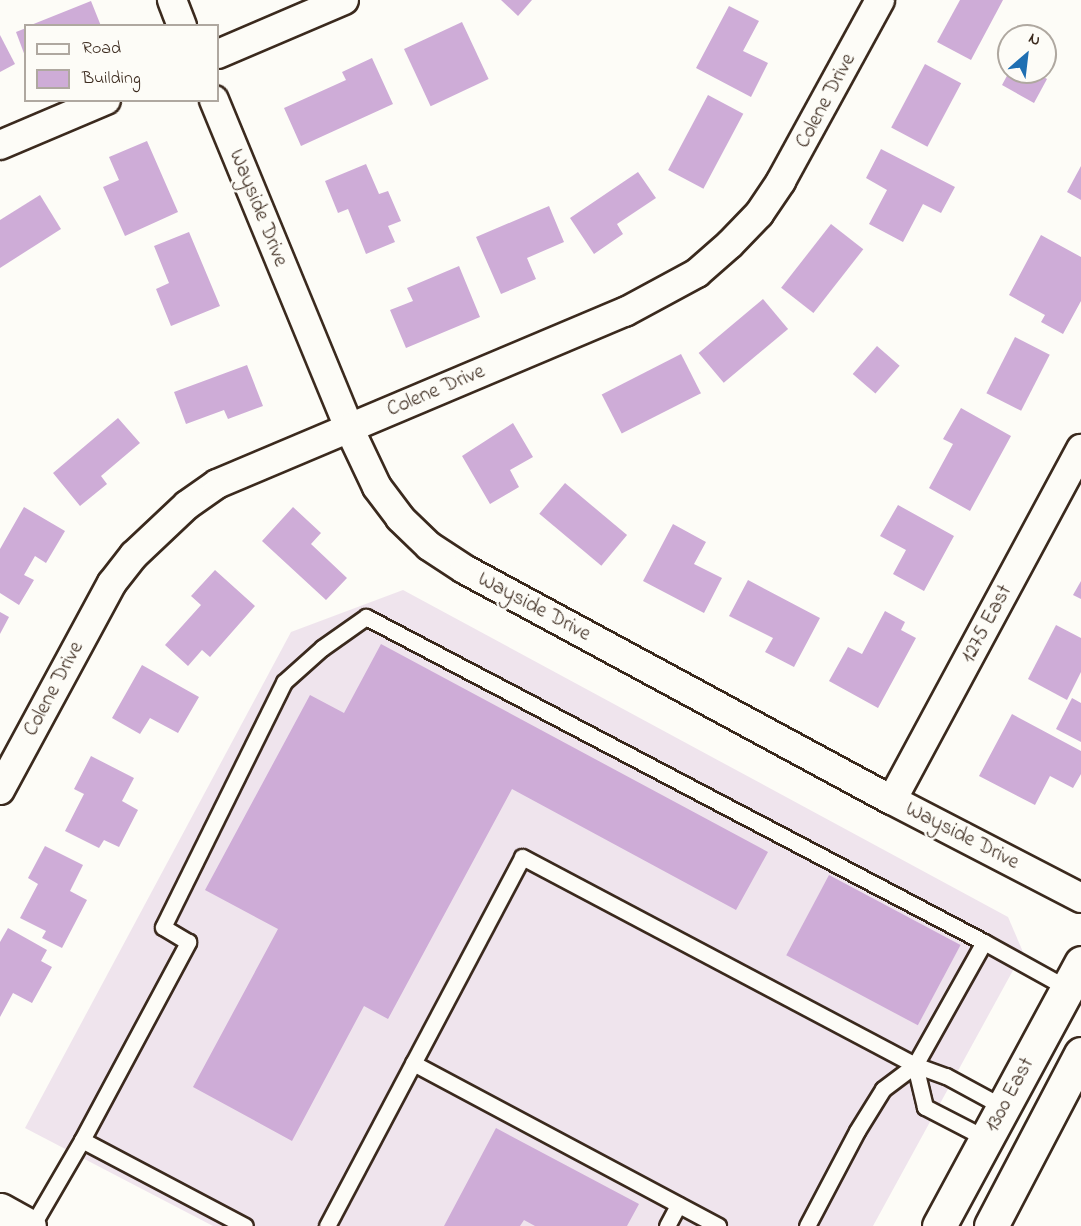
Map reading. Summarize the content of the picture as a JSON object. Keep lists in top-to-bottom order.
{
  "streets": {
    "main road": ["1300 East"],
    "street": ["Colene Drive", "Wayside Drive", "1275 East"]
  },
  "crossings": [
    ["Colene Drive", "Wayside Drive"],
    ["Wayside Drive", "1275 East"]
  ],
  "legend": ["Road", "Building"],
  "north": "top right"
}
